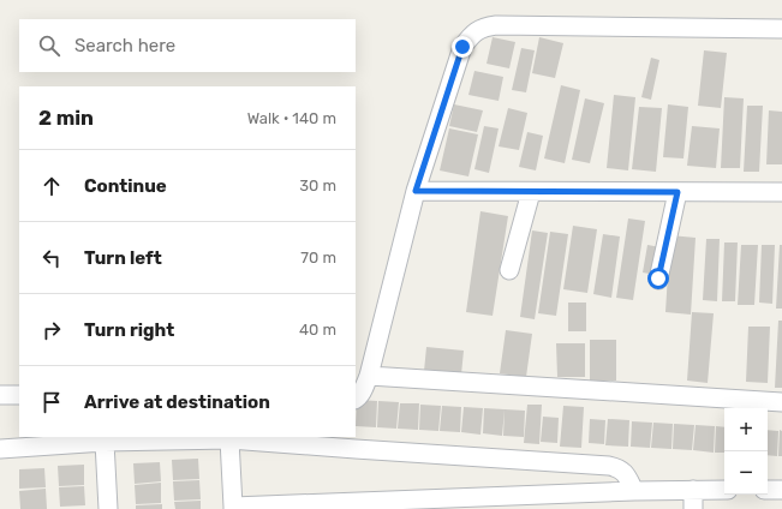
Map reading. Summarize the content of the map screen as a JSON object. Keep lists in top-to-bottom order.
{
  "page": {
    "search": "Search here",
    "heading": ["2 min", "Walk · 140 m"],
    "list": [
      ["Continue", "30 m"],
      ["Turn left", "70 m"],
      ["Turn right", "40 m"],
      "Arrive at destination"
    ],
    "map_buttons": ["+", "−"]
  }
}
